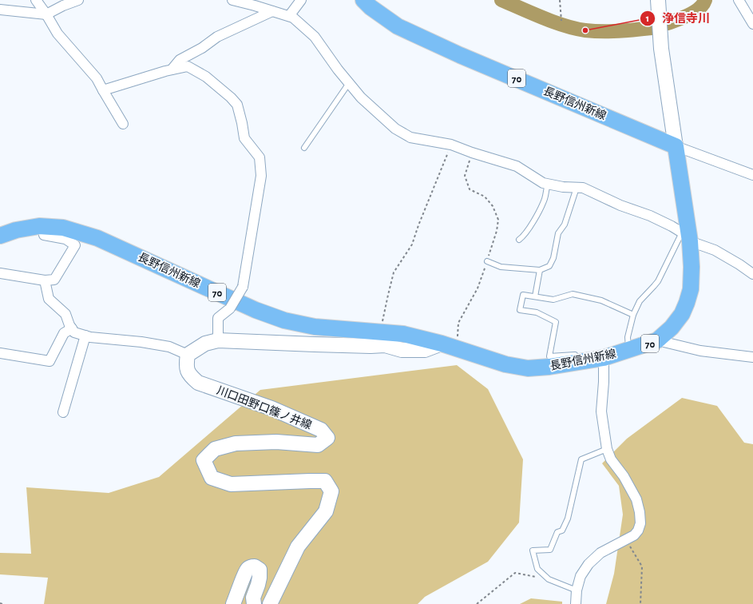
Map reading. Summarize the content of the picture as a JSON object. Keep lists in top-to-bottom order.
{
  "streets": {
    "main road": ["70", "長野信州新線", "川口田野口篠ノ井線"]
  },
  "places": ["浄信寺川"]
}
